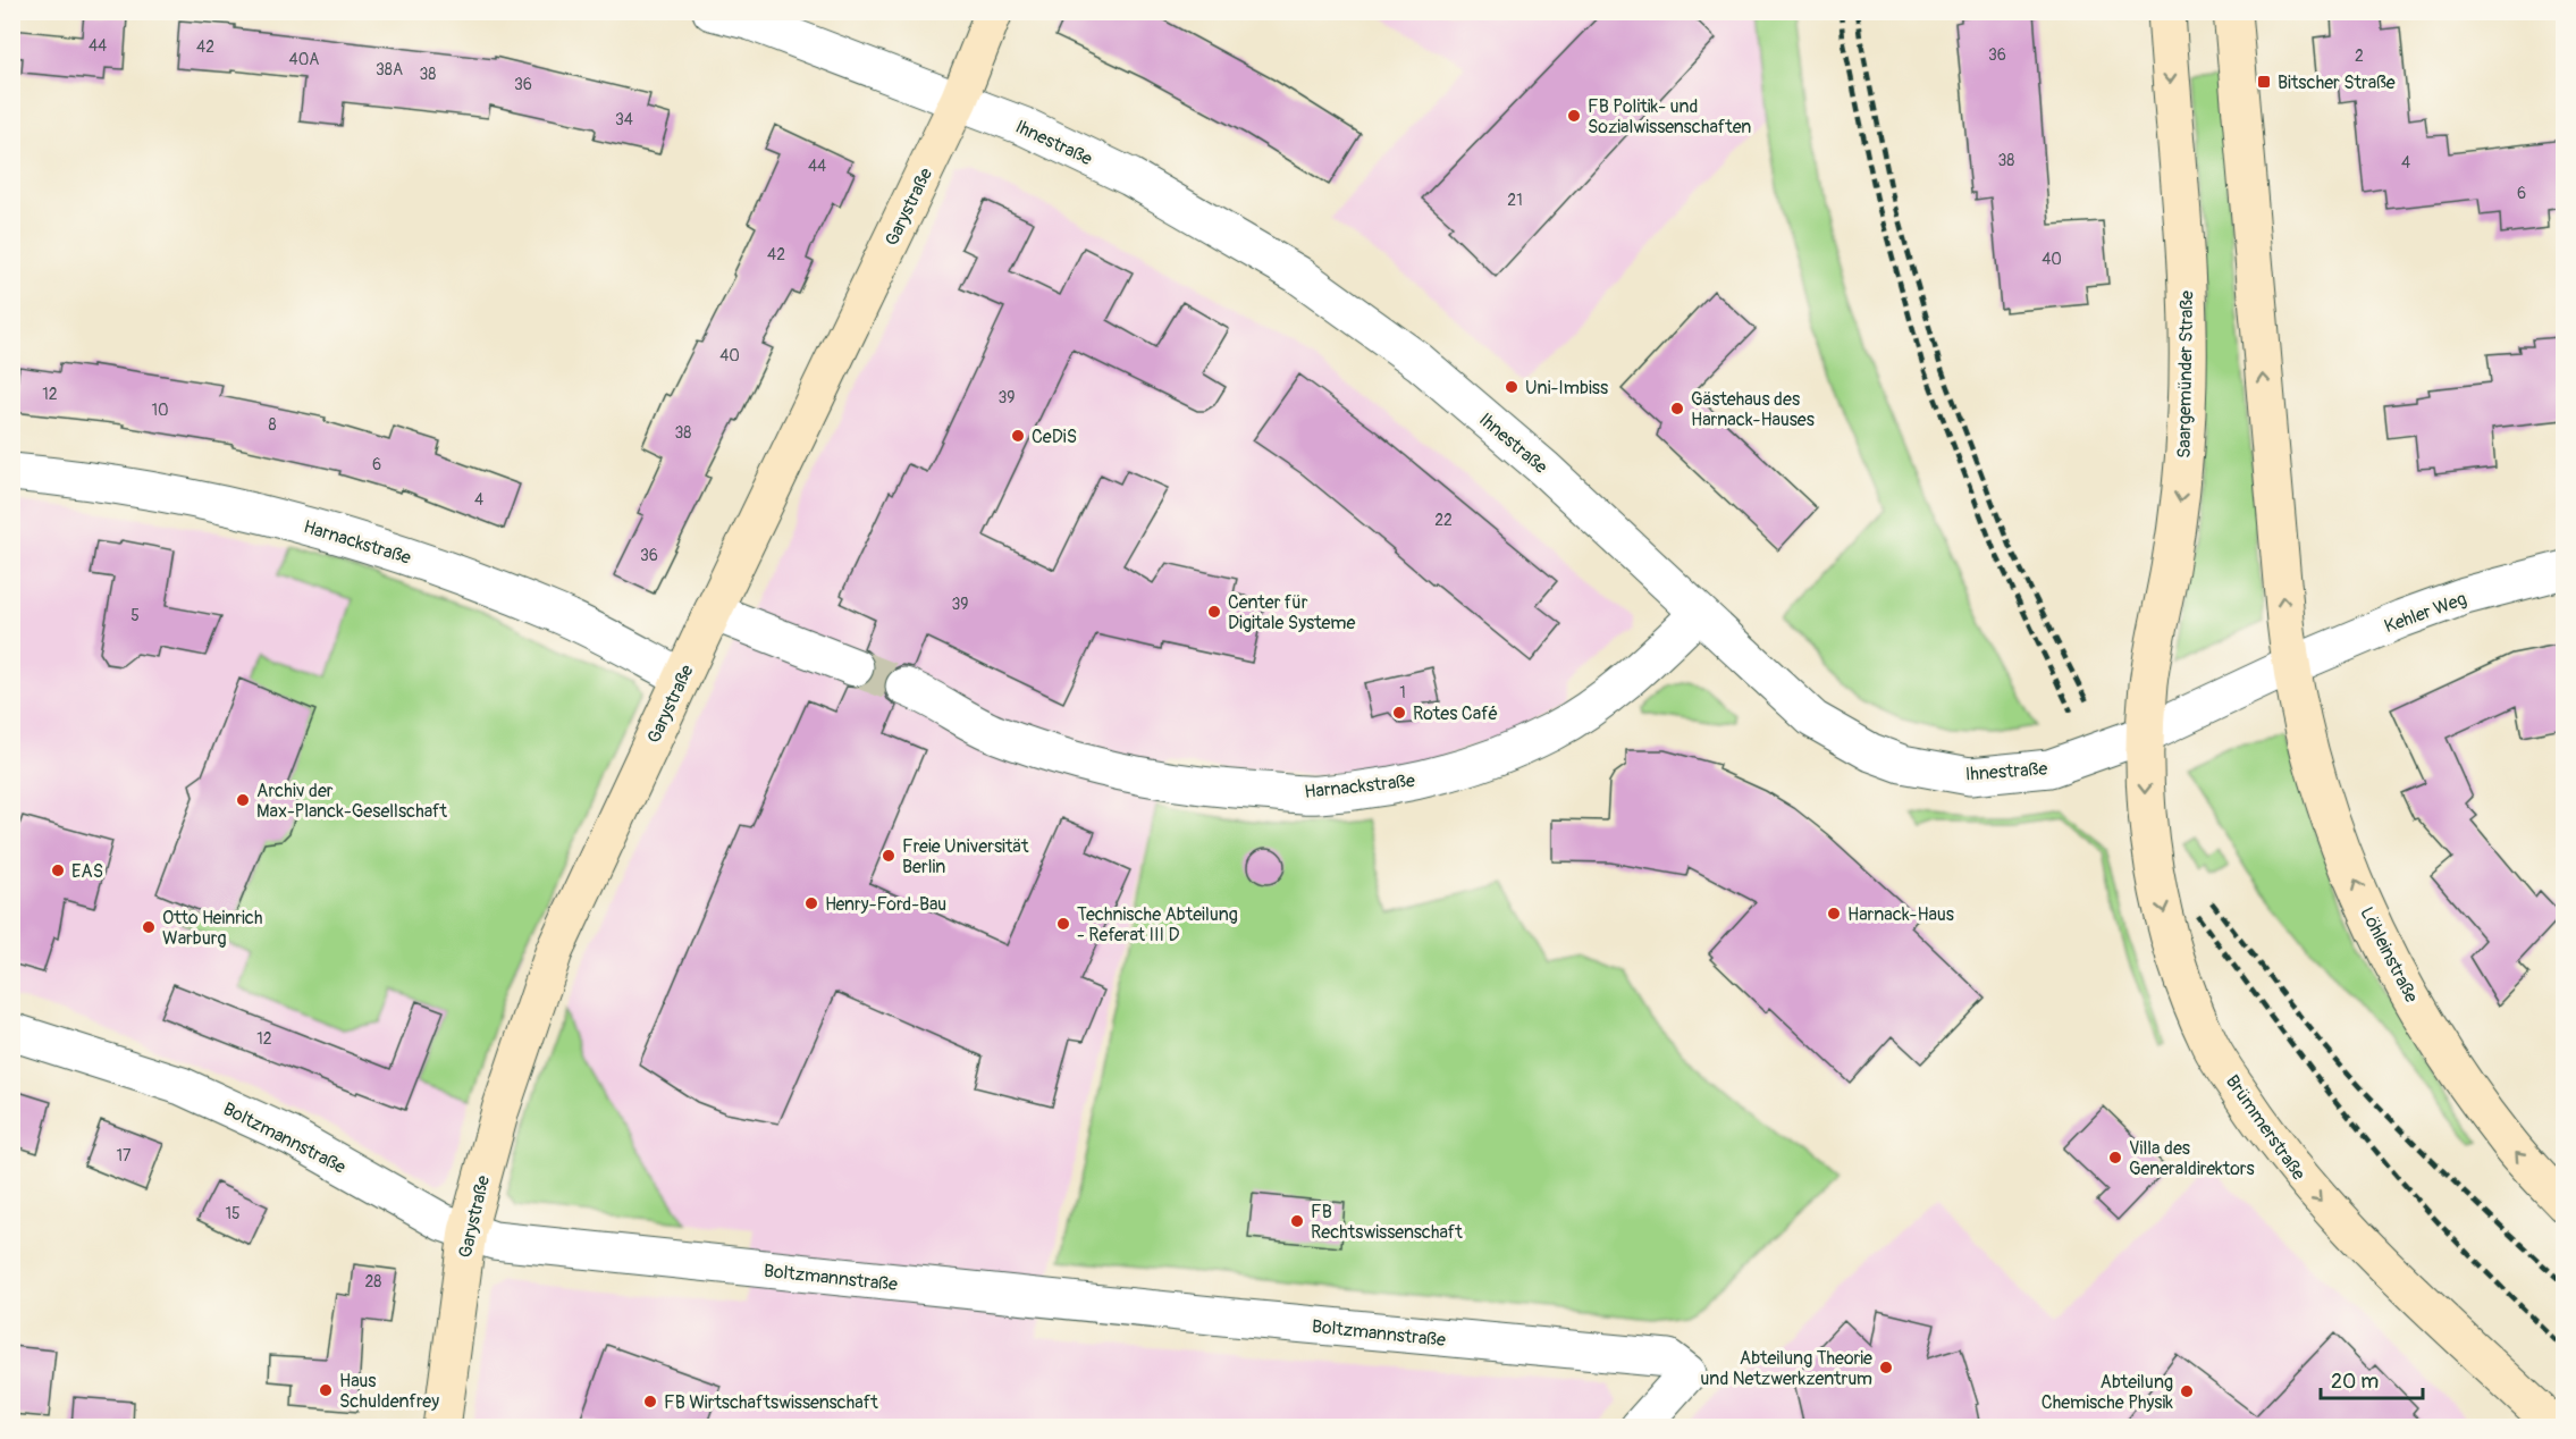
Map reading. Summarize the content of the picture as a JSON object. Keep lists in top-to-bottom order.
{
  "streets": {
    "main road": [
      "Garystraße",
      "Saargemünder Straße",
      "Löhleinstraße",
      "Brümmerstraße"
    ],
    "street": [
      "Ihnestraße",
      "Harnackstraße",
      "Kehler Weg",
      "Boltzmannstraße"
    ]
  },
  "crossings": [
    ["Ihnestraße", "Garystraße"],
    ["Ihnestraße", "Saargemünder Straße"],
    ["Ihnestraße", "Harnackstraße"],
    ["Ihnestraße", "Kehler Weg"],
    ["Ihnestraße", "Löhleinstraße"],
    ["Ihnestraße", "Brümmerstraße"],
    ["Garystraße", "Harnackstraße"],
    ["Garystraße", "Boltzmannstraße"],
    ["Saargemünder Straße", "Brümmerstraße"],
    ["Kehler Weg", "Löhleinstraße"]
  ],
  "one_way": ["Löhleinstraße", "Brümmerstraße"],
  "places": {
    "transit": ["Bitscher Straße"],
    "other": [
      "FB Politik- und Sozialwissenschaften",
      "Uni-Imbiss",
      "Gästehaus des Harnack-Hauses",
      "CeDiS",
      "Center für Digitale Systeme",
      "Rotes Café",
      "Archiv der Max-Planck-Gesellschaft",
      "Freie Universität Berlin",
      "EAS",
      "Henry-Ford-Bau",
      "Harnack-Haus",
      "Technische Abteilung - Referat III D",
      "Otto Heinrich Warburg",
      "Villa des Generaldirektors",
      "FB Rechtswissenschaft",
      "Abteilung Theorie und Netzwerkzentrum",
      "Haus Schuldenfrey",
      "Abteilung Chemische Physik",
      "FB Wirtschaftswissenschaft"
    ]
  },
  "house_numbers": [
    "44",
    "42",
    "36",
    "2",
    "40A",
    "38A",
    "38",
    "36",
    "34",
    "38",
    "4",
    "44",
    "6",
    "21",
    "42",
    "40",
    "40",
    "12",
    "39",
    "10",
    "8",
    "38",
    "6",
    "4",
    "22",
    "36",
    "39",
    "5",
    "1",
    "12",
    "17",
    "15",
    "28"
  ],
  "scale_bar": "20 m"
}
